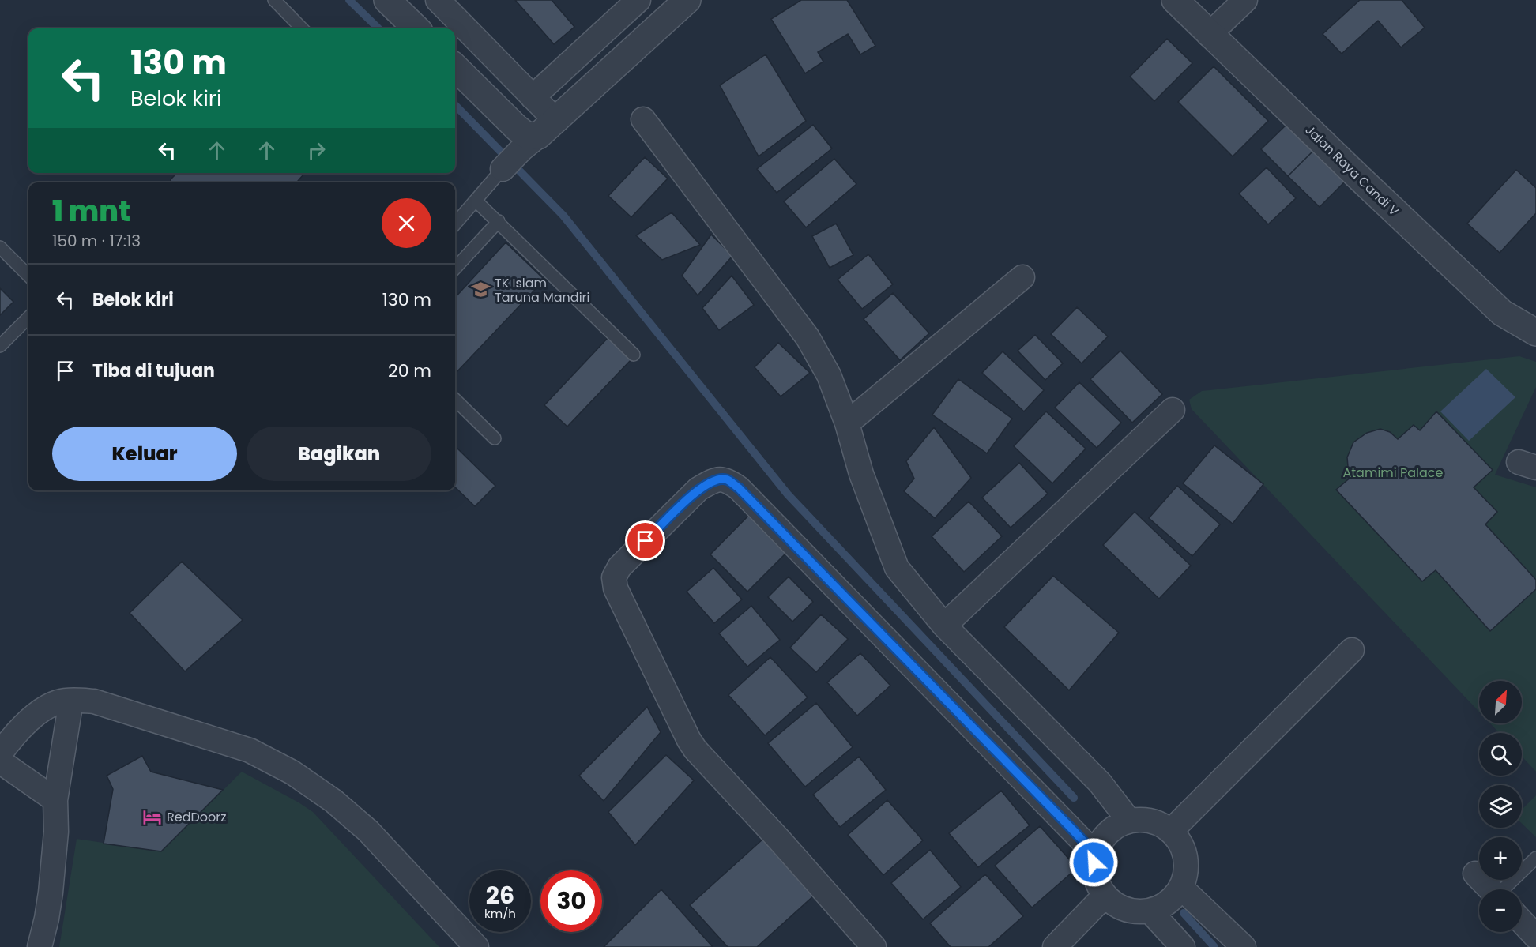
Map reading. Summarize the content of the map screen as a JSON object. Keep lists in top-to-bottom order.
{
  "streets": {
    "street": ["Jalan Raya Candi V"]
  },
  "parks": ["Atamimi Palace"],
  "places": {
    "school or university": ["TK Islam Taruna Mandiri"],
    "hotel": ["RedDoorz"]
  },
  "north": "top right",
  "page": {
    "turn": ["130 m", "Belok kiri"],
    "heading": ["1 mnt", "150 m · 17:13"],
    "list": [
      {
        "name": "Belok kiri",
        "value": "130 m"
      },
      {
        "name": "Tiba di tujuan",
        "value": "20 m"
      }
    ],
    "buttons": ["Keluar", "Bagikan"],
    "map_buttons": ["+", "−"],
    "speed": "26 km/h",
    "limit": "30"
  }
}
